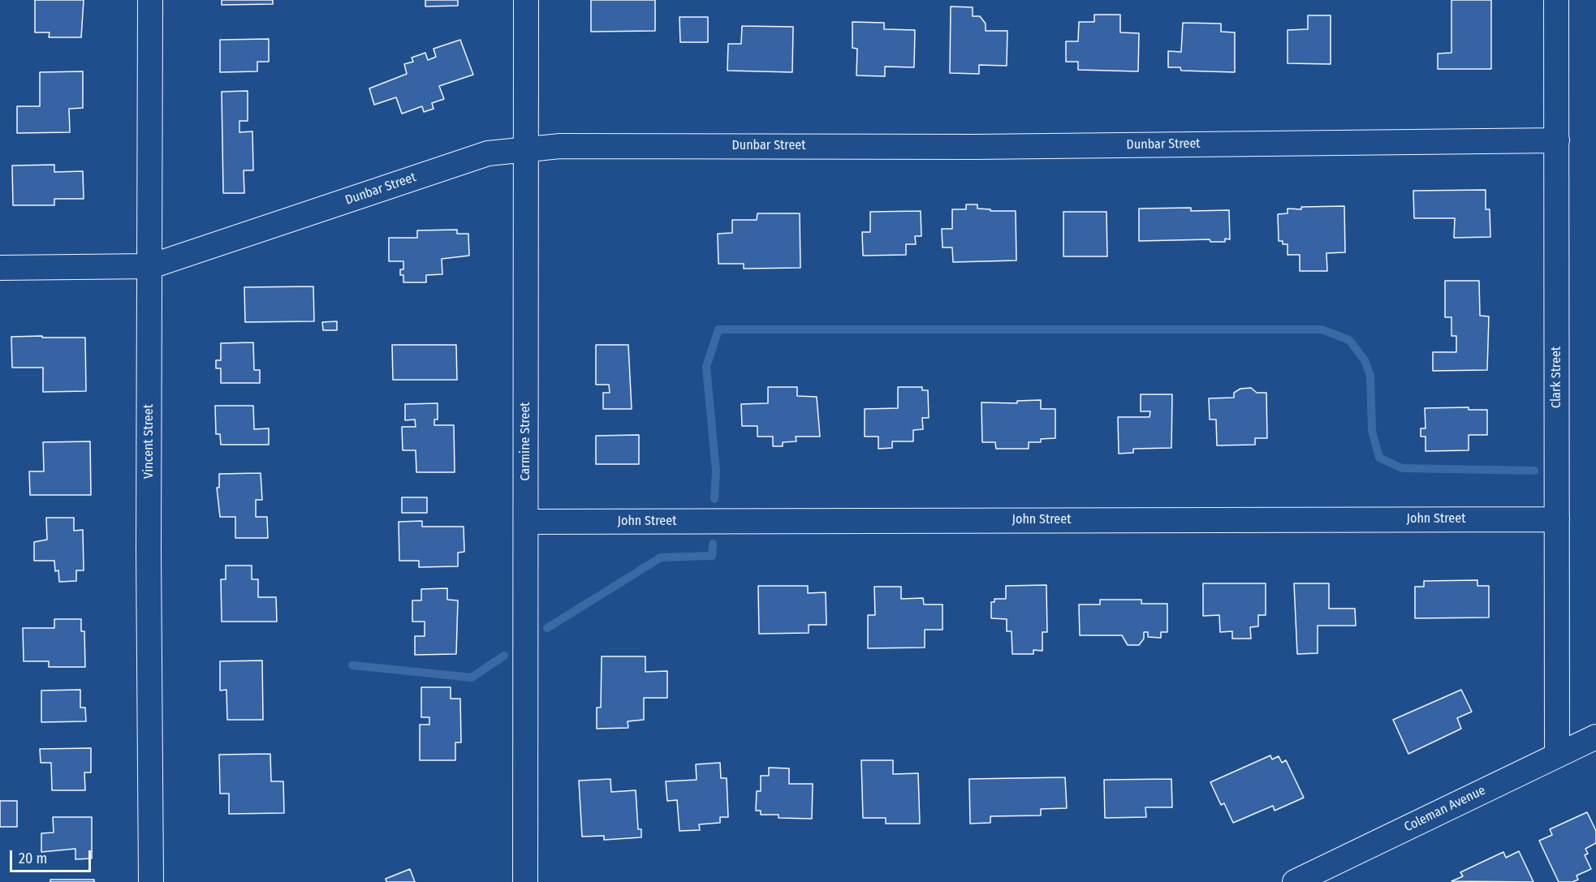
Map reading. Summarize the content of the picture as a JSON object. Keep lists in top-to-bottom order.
{
  "streets": {
    "street": [
      "Dunbar Street",
      "Clark Street",
      "Vincent Street",
      "Carmine Street",
      "John Street",
      "Coleman Avenue"
    ]
  },
  "crossings": [
    ["Dunbar Street", "Clark Street"],
    ["Dunbar Street", "Vincent Street"],
    ["Dunbar Street", "Carmine Street"],
    ["Clark Street", "John Street"],
    ["Clark Street", "Coleman Avenue"],
    ["Carmine Street", "John Street"]
  ],
  "scale_bar": "20 m"
}
